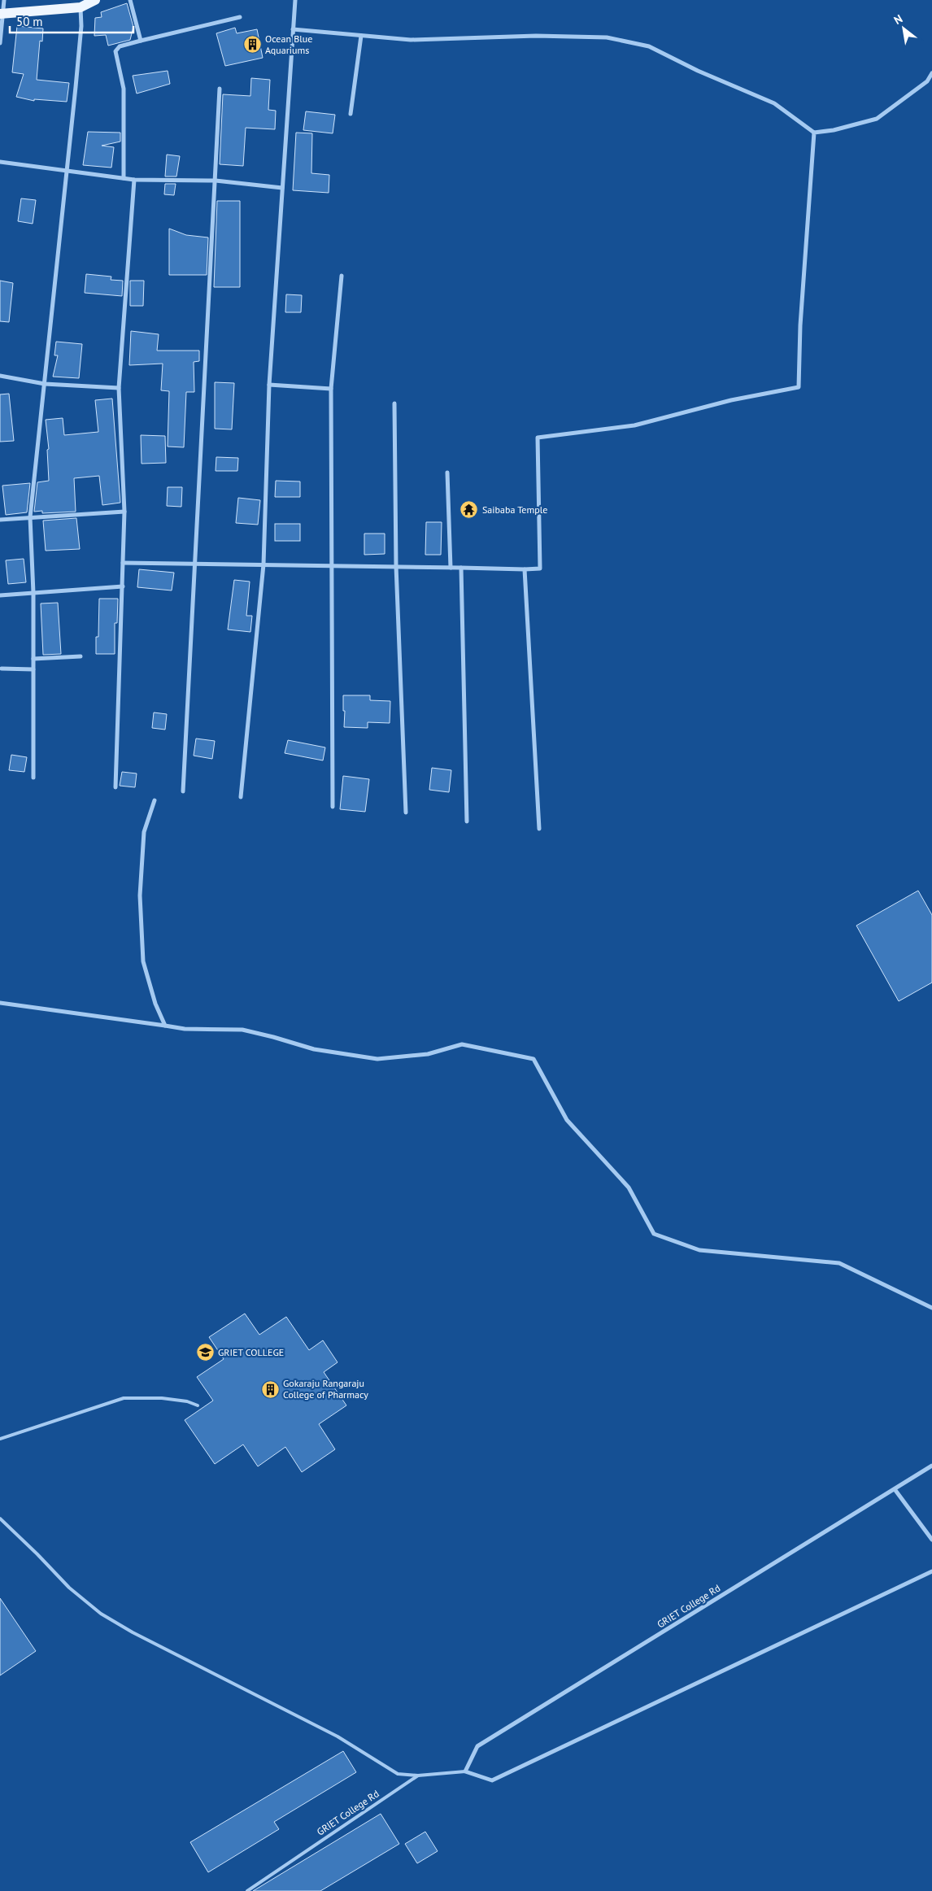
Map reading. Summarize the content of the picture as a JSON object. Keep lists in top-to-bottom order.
{
  "streets": {
    "street": ["GRIET College Rd"]
  },
  "places": {
    "building": ["Ocean Blue Aquariums", "Gokaraju Rangaraju College of Pharmacy"],
    "temple": ["Saibaba Temple"],
    "school or university": ["GRIET COLLEGE"]
  },
  "scale_bar": "50 m",
  "north": "top left"
}
